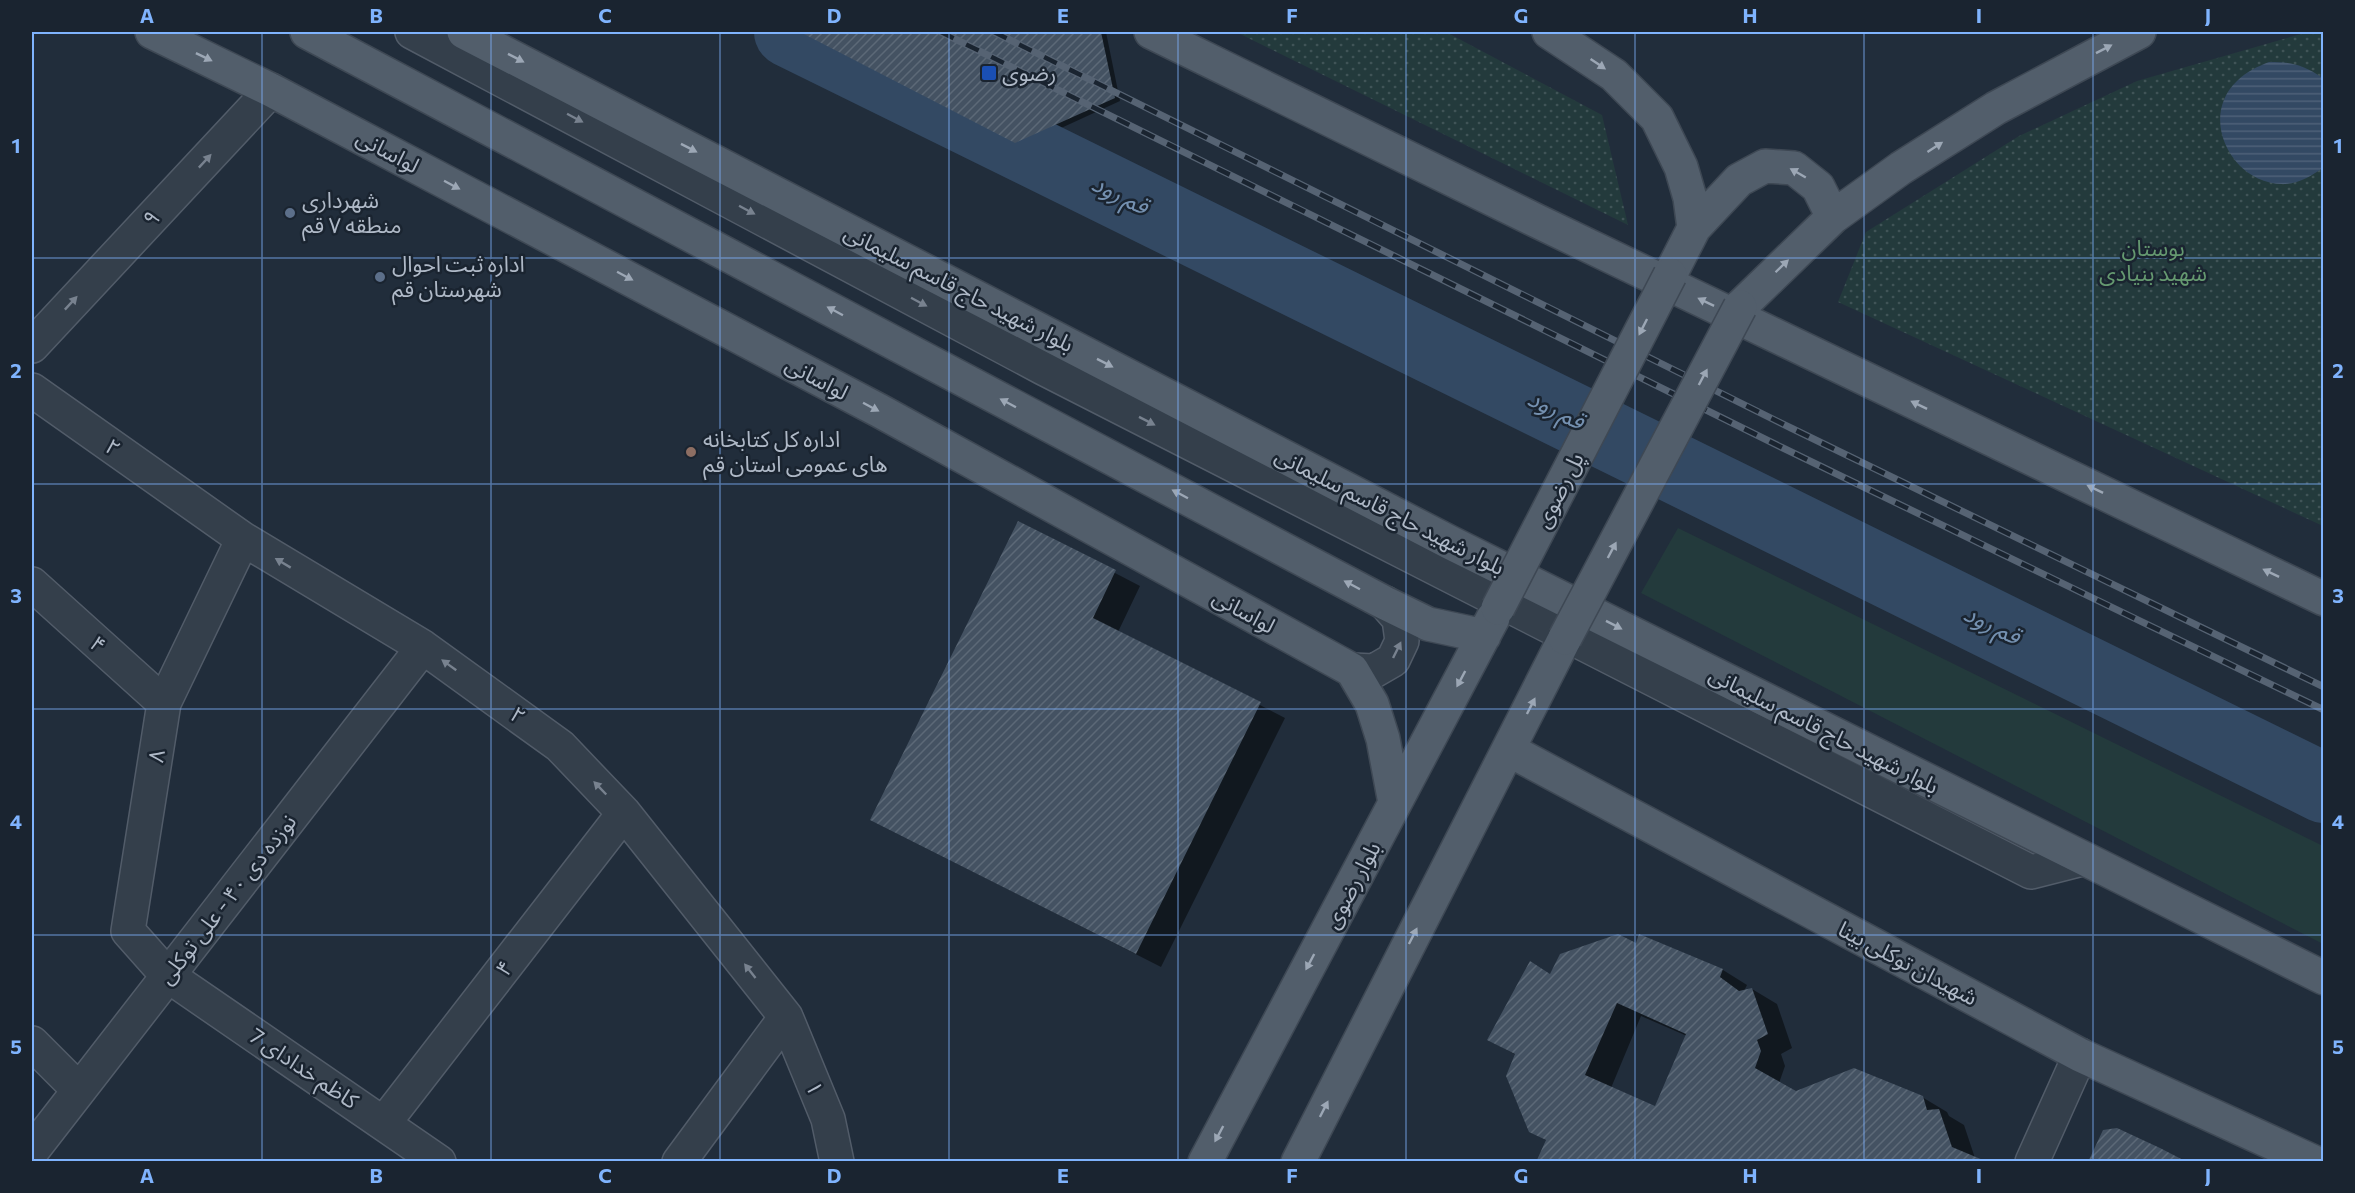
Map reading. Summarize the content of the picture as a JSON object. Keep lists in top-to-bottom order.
{
  "streets": {
    "main road": [
      "لواسانی",
      "بلوار شهید حاج قاسم سلیمانی",
      "پل رضوی",
      "بلوار رضوی",
      "شهیدان توکلی بینا"
    ],
    "street": [
      "۹",
      "۲",
      "۴",
      "۸",
      "نوزده دی ۴۰ - علی توکلی",
      "7 کاظم خدادای",
      "۱"
    ]
  },
  "crossings": [
    ["لواسانی", "۹"],
    ["۲", "۴"],
    ["۲", "۸"],
    ["۲", "نوزده دی ۴۰ - علی توکلی"],
    ["۲", "۱"],
    ["پل رضوی", "بلوار رضوی"],
    ["۴", "۸"],
    ["۴", "7 کاظم خدادای"],
    ["۸", "نوزده دی ۴۰ - علی توکلی"],
    ["۸", "7 کاظم خدادای"],
    ["نوزده دی ۴۰ - علی توکلی", "7 کاظم خدادای"]
  ],
  "one_way": ["۹", "۲"],
  "water": ["قم رود"],
  "parks": ["بوستان شهید بنیادی"],
  "places": {
    "transit": ["رضوی"],
    "other": ["شهرداری منطقه ۷ قم", "اداره ثبت احوال شهرستان قم", "اداره کل کتابخانه های عمومی استان قم"]
  },
  "grid": {
    "columns": [
      "A",
      "B",
      "C",
      "D",
      "E",
      "F",
      "G",
      "H",
      "I",
      "J"
    ],
    "rows": [
      "1",
      "2",
      "3",
      "4",
      "5"
    ]
  }
}
